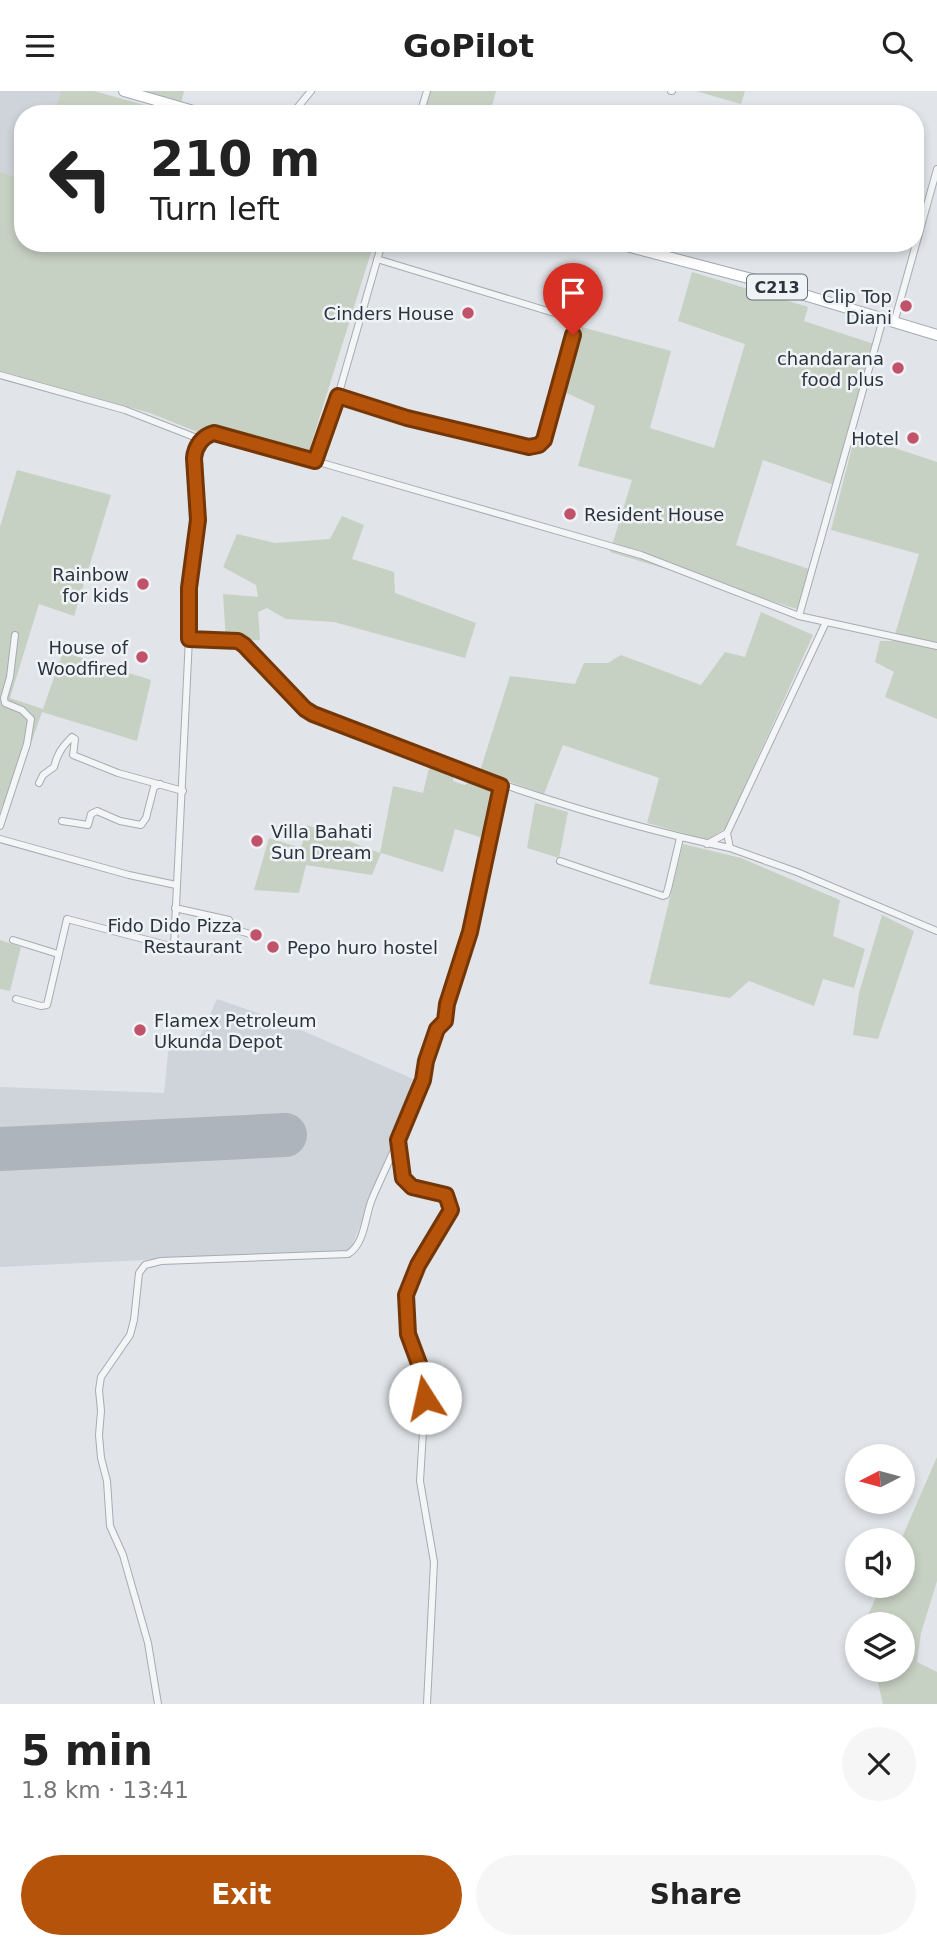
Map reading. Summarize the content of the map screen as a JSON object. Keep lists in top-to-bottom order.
{
  "streets": {
    "main road": ["C213"]
  },
  "places": [
    "Clip Top Diani",
    "Cinders House",
    "chandarana food plus",
    "Hotel",
    "Resident House",
    "Rainbow for kids",
    "House of Woodfired",
    "Villa Bahati Sun Dream",
    "Fido Dido Pizza Restaurant",
    "Pepo huro hostel",
    "Flamex Petroleum Ukunda Depot"
  ],
  "north": "left",
  "page": {
    "header": "GoPilot",
    "turn": ["210 m", "Turn left"],
    "heading": ["5 min", "1.8 km · 13:41"],
    "buttons": ["Exit", "Share"]
  }
}
